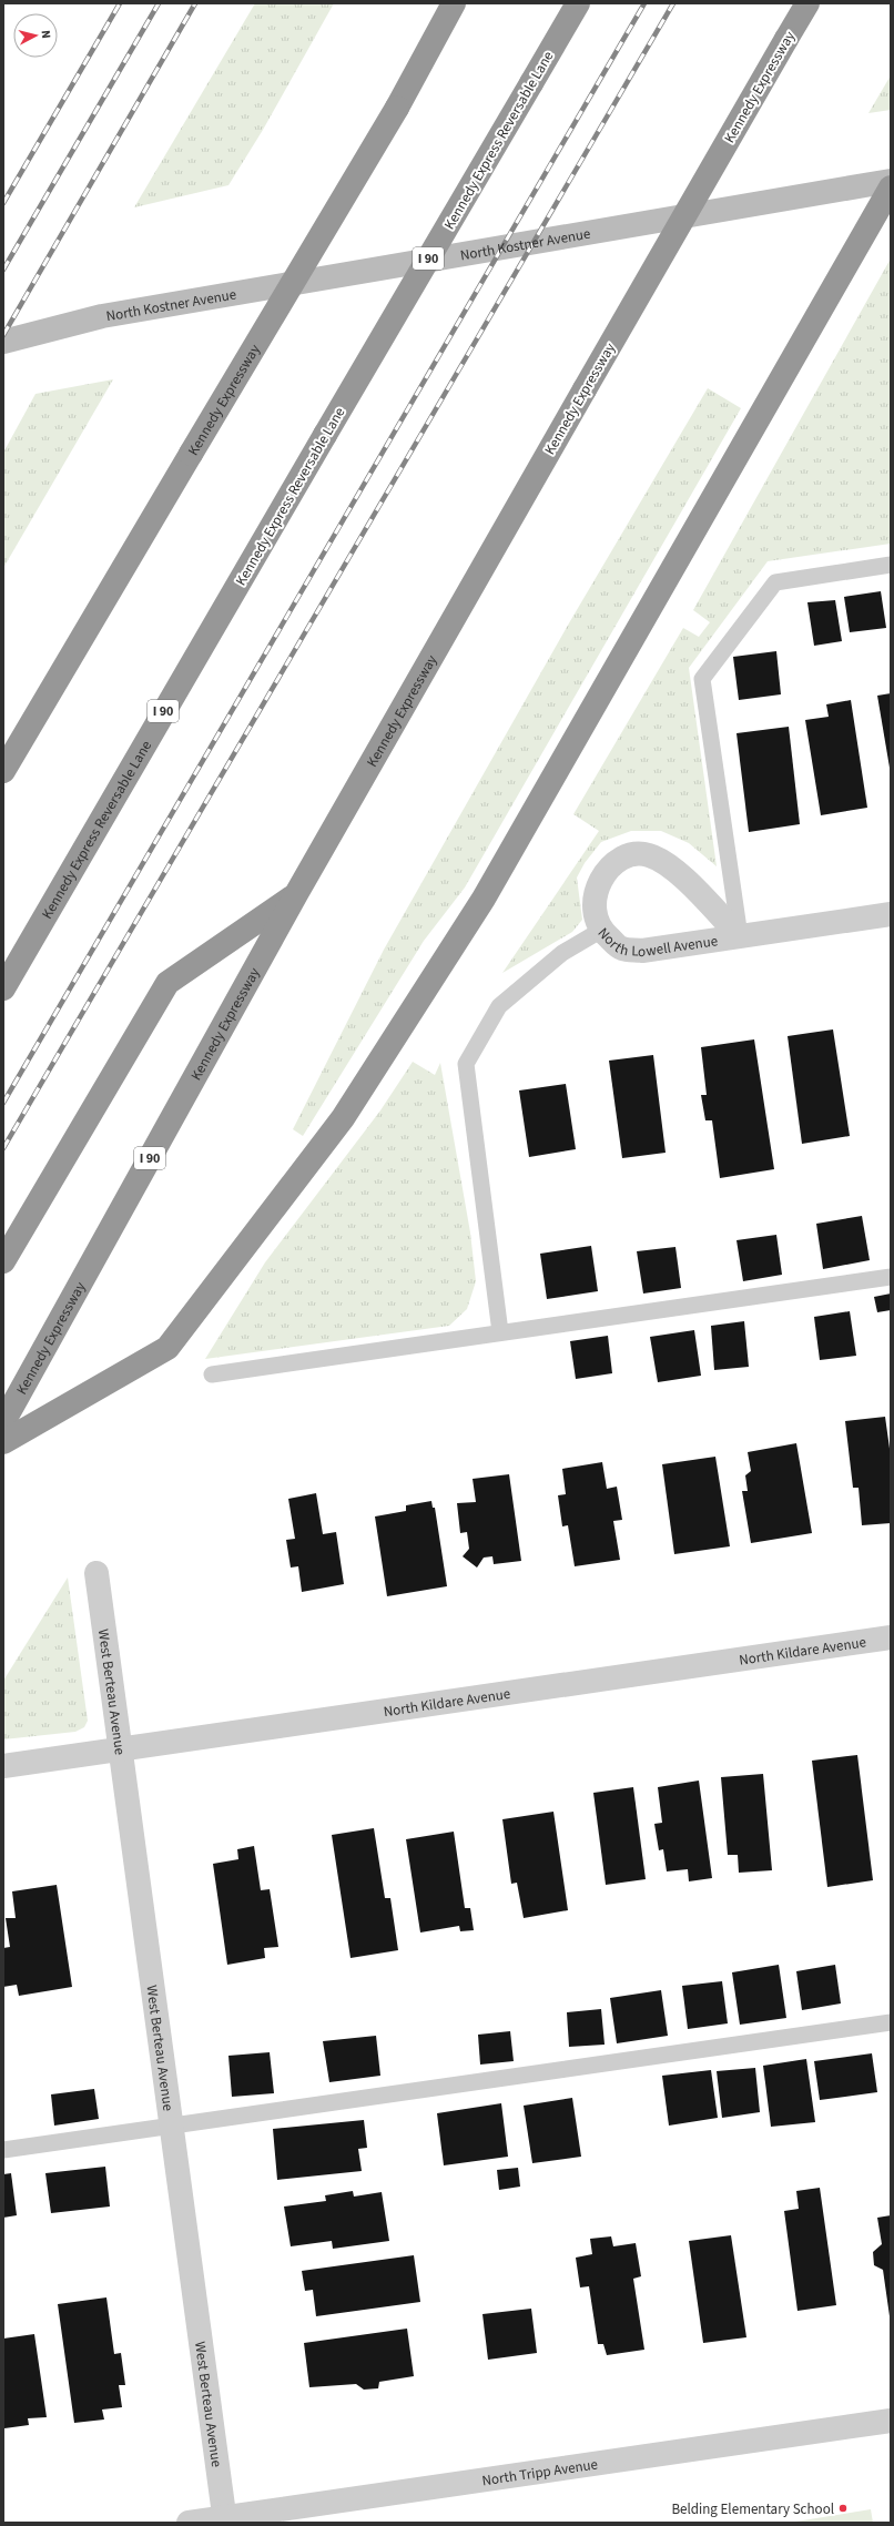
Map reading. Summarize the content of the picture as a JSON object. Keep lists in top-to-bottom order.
{
  "streets": {
    "highway": ["Kennedy Expressway", "Kennedy Express Reversable Lane", "I 90"],
    "street": [
      "North Kostner Avenue",
      "North Lowell Avenue",
      "North Kildare Avenue",
      "West Berteau Avenue",
      "North Tripp Avenue"
    ]
  },
  "crossings": [
    ["Kennedy Expressway", "I 90"],
    ["North Kildare Avenue", "West Berteau Avenue"],
    ["West Berteau Avenue", "North Tripp Avenue"]
  ],
  "places": ["Belding Elementary School"],
  "north": "right"
}
